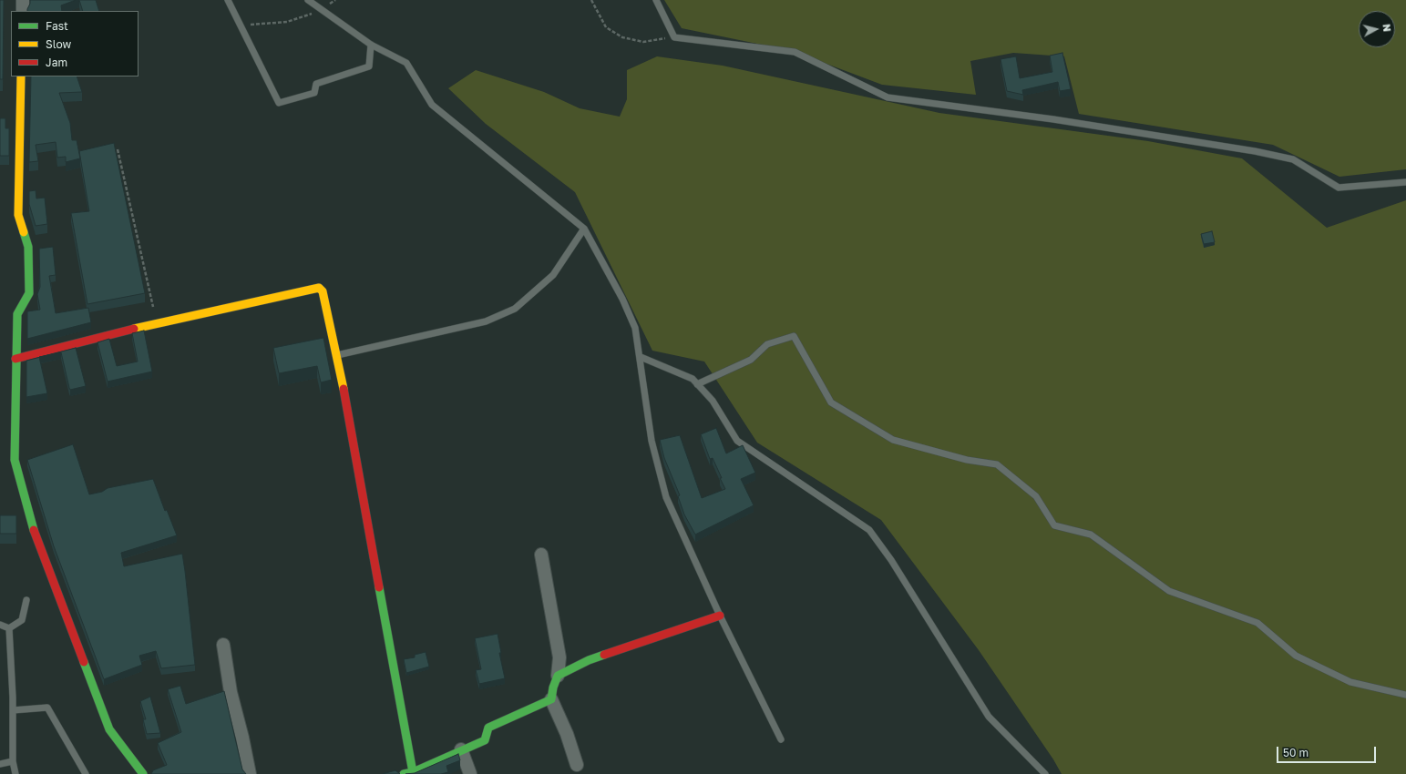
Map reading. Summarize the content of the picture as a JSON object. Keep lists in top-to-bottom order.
{
  "legend": ["Fast", "Slow", "Jam"],
  "scale_bar": "50 m",
  "north": "right"
}
